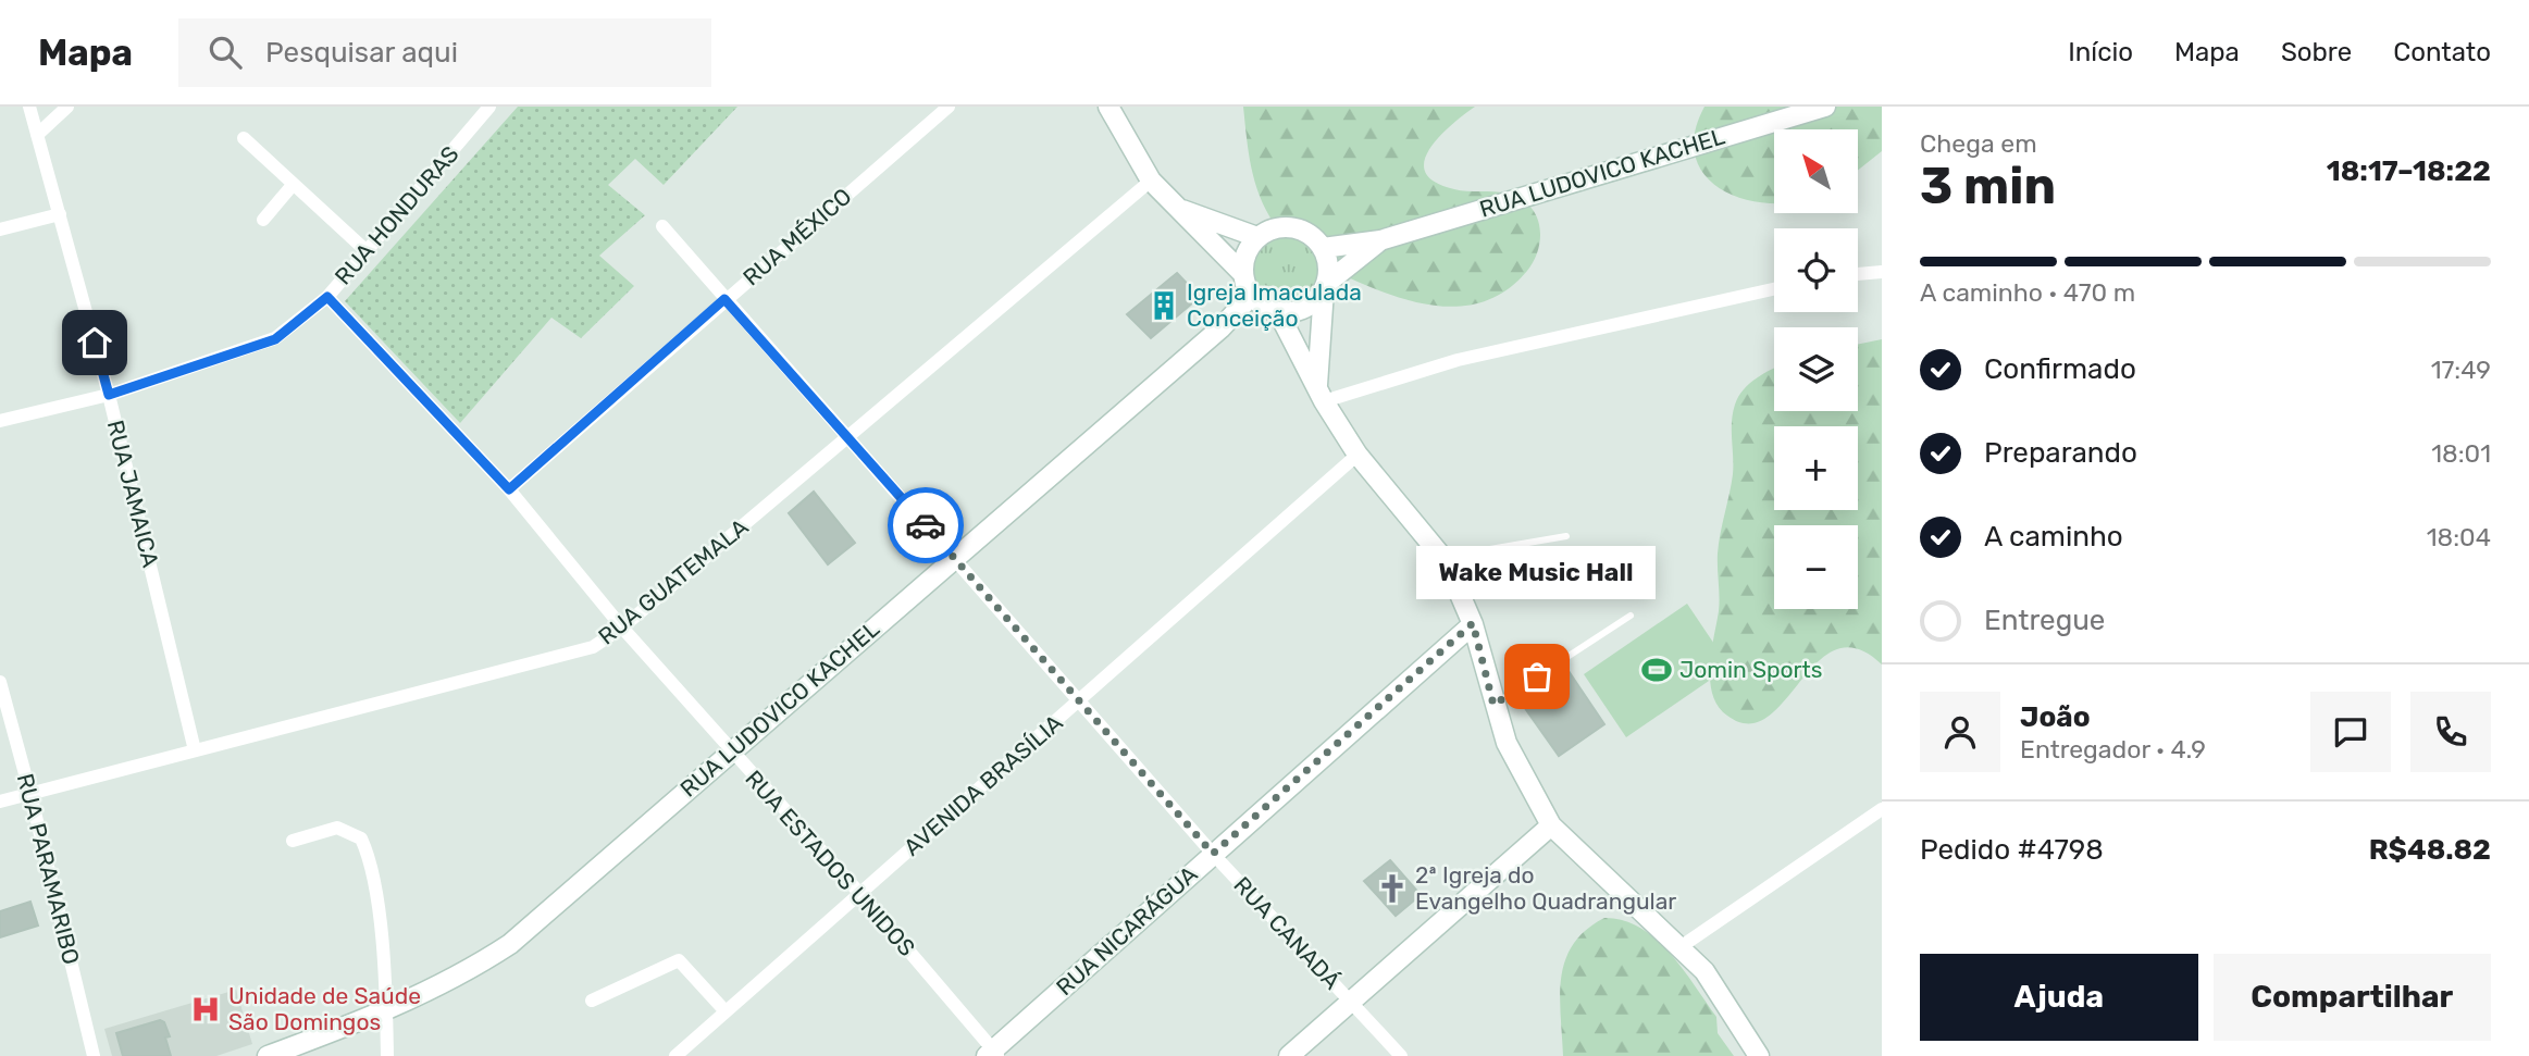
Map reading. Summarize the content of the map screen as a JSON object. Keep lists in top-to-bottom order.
{
  "streets": {
    "main road": ["RUA LUDOVICO KACHEL", "RUA NICARÁGUA"],
    "street": [
      "RUA HONDURAS",
      "RUA MÉXICO",
      "RUA JAMAICA",
      "RUA GUATEMALA",
      "AVENIDA BRASÍLIA",
      "RUA ESTADOS UNIDOS",
      "RUA PARAMARIBO",
      "RUA CANADÁ"
    ]
  },
  "crossings": [
    ["RUA LUDOVICO KACHEL", "RUA ESTADOS UNIDOS"],
    ["RUA LUDOVICO KACHEL", "RUA CANADÁ"],
    ["RUA HONDURAS", "RUA JAMAICA"],
    ["RUA HONDURAS", "RUA ESTADOS UNIDOS"],
    ["RUA MÉXICO", "RUA ESTADOS UNIDOS"],
    ["RUA MÉXICO", "RUA CANADÁ"],
    ["RUA JAMAICA", "RUA GUATEMALA"],
    ["RUA GUATEMALA", "RUA ESTADOS UNIDOS"],
    ["RUA GUATEMALA", "RUA PARAMARIBO"],
    ["RUA GUATEMALA", "RUA CANADÁ"],
    ["AVENIDA BRASÍLIA", "RUA ESTADOS UNIDOS"],
    ["AVENIDA BRASÍLIA", "RUA CANADÁ"],
    ["RUA ESTADOS UNIDOS", "RUA NICARÁGUA"],
    ["RUA NICARÁGUA", "RUA CANADÁ"]
  ],
  "places": {
    "building": ["Igreja Imaculada Conceição"],
    "sports": ["Jomin Sports"],
    "other": ["Wake Music Hall"],
    "church": ["2ª Igreja do Evangelho Quadrangular"],
    "hospital": ["Unidade de Saúde São Domingos"]
  },
  "north": "top left",
  "page": {
    "header": "Mapa",
    "search": "Pesquisar aqui",
    "nav": [
      "Início",
      "Mapa",
      "Sobre",
      "Contato"
    ],
    "heading": ["3 min", "Chega em", "18:17–18:22"],
    "panel": [
      "João",
      "Entregador · 4.9",
      "Pedido #4798",
      "R$48.82"
    ],
    "map_buttons": ["+", "−"],
    "bar": "A caminho · 470 m",
    "list": [
      ["Confirmado", "17:49"],
      ["Preparando", "18:01"],
      ["A caminho", "18:04"],
      "Entregue"
    ],
    "bubble": "Wake Music Hall",
    "buttons": ["Ajuda", "Compartilhar"]
  }
}
